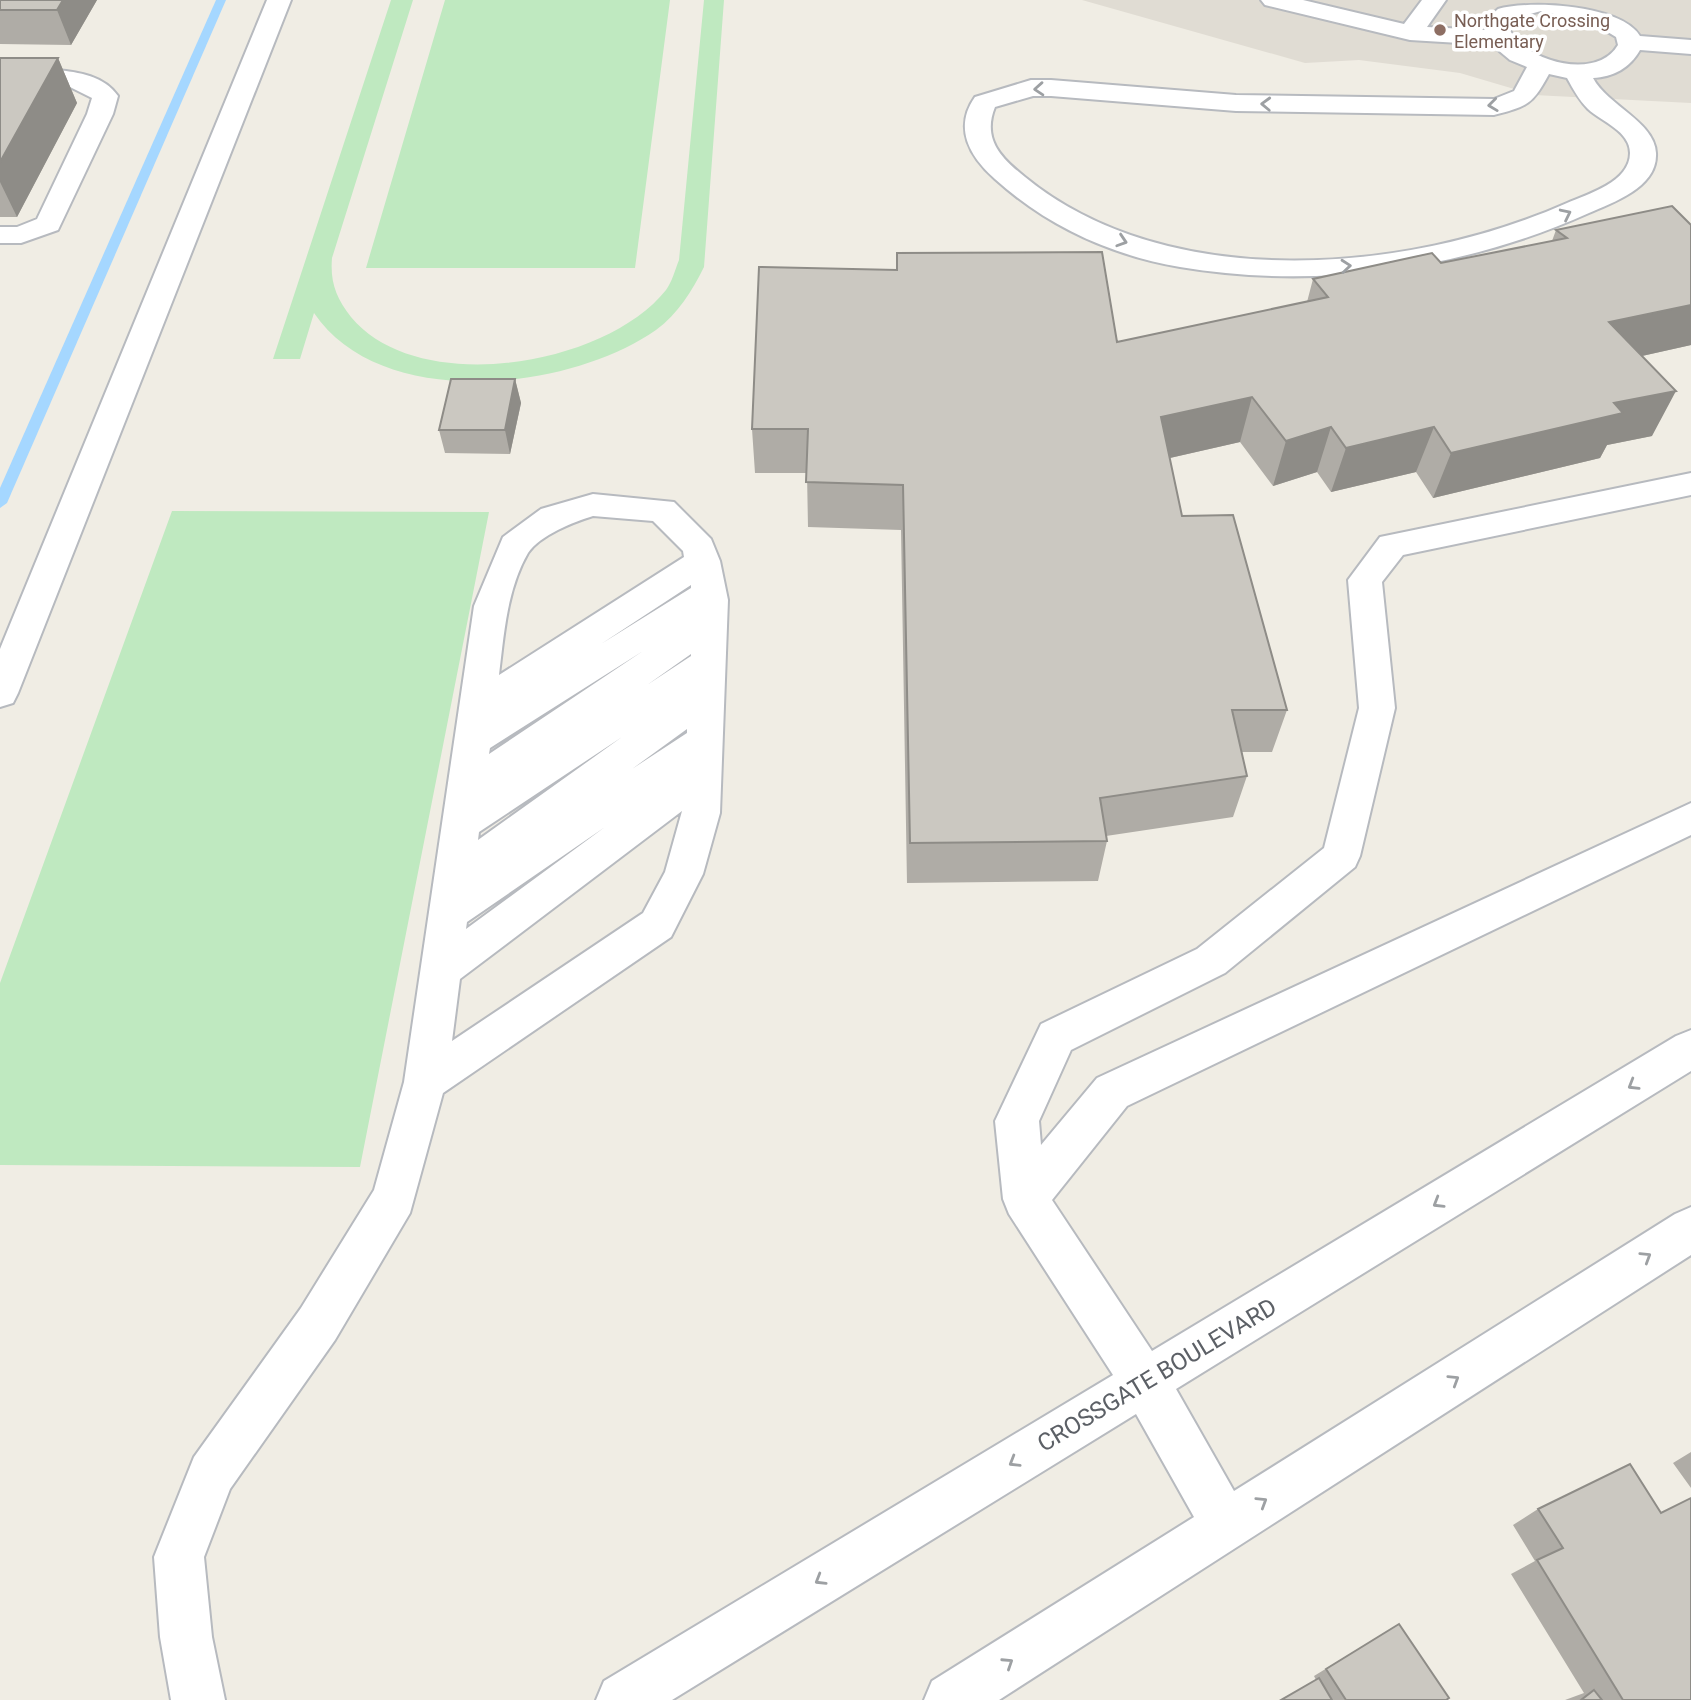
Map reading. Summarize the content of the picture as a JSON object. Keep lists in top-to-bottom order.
{
  "streets": {
    "street": ["CROSSGATE BOULEVARD"]
  },
  "places": ["Northgate Crossing Elementary"]
}
